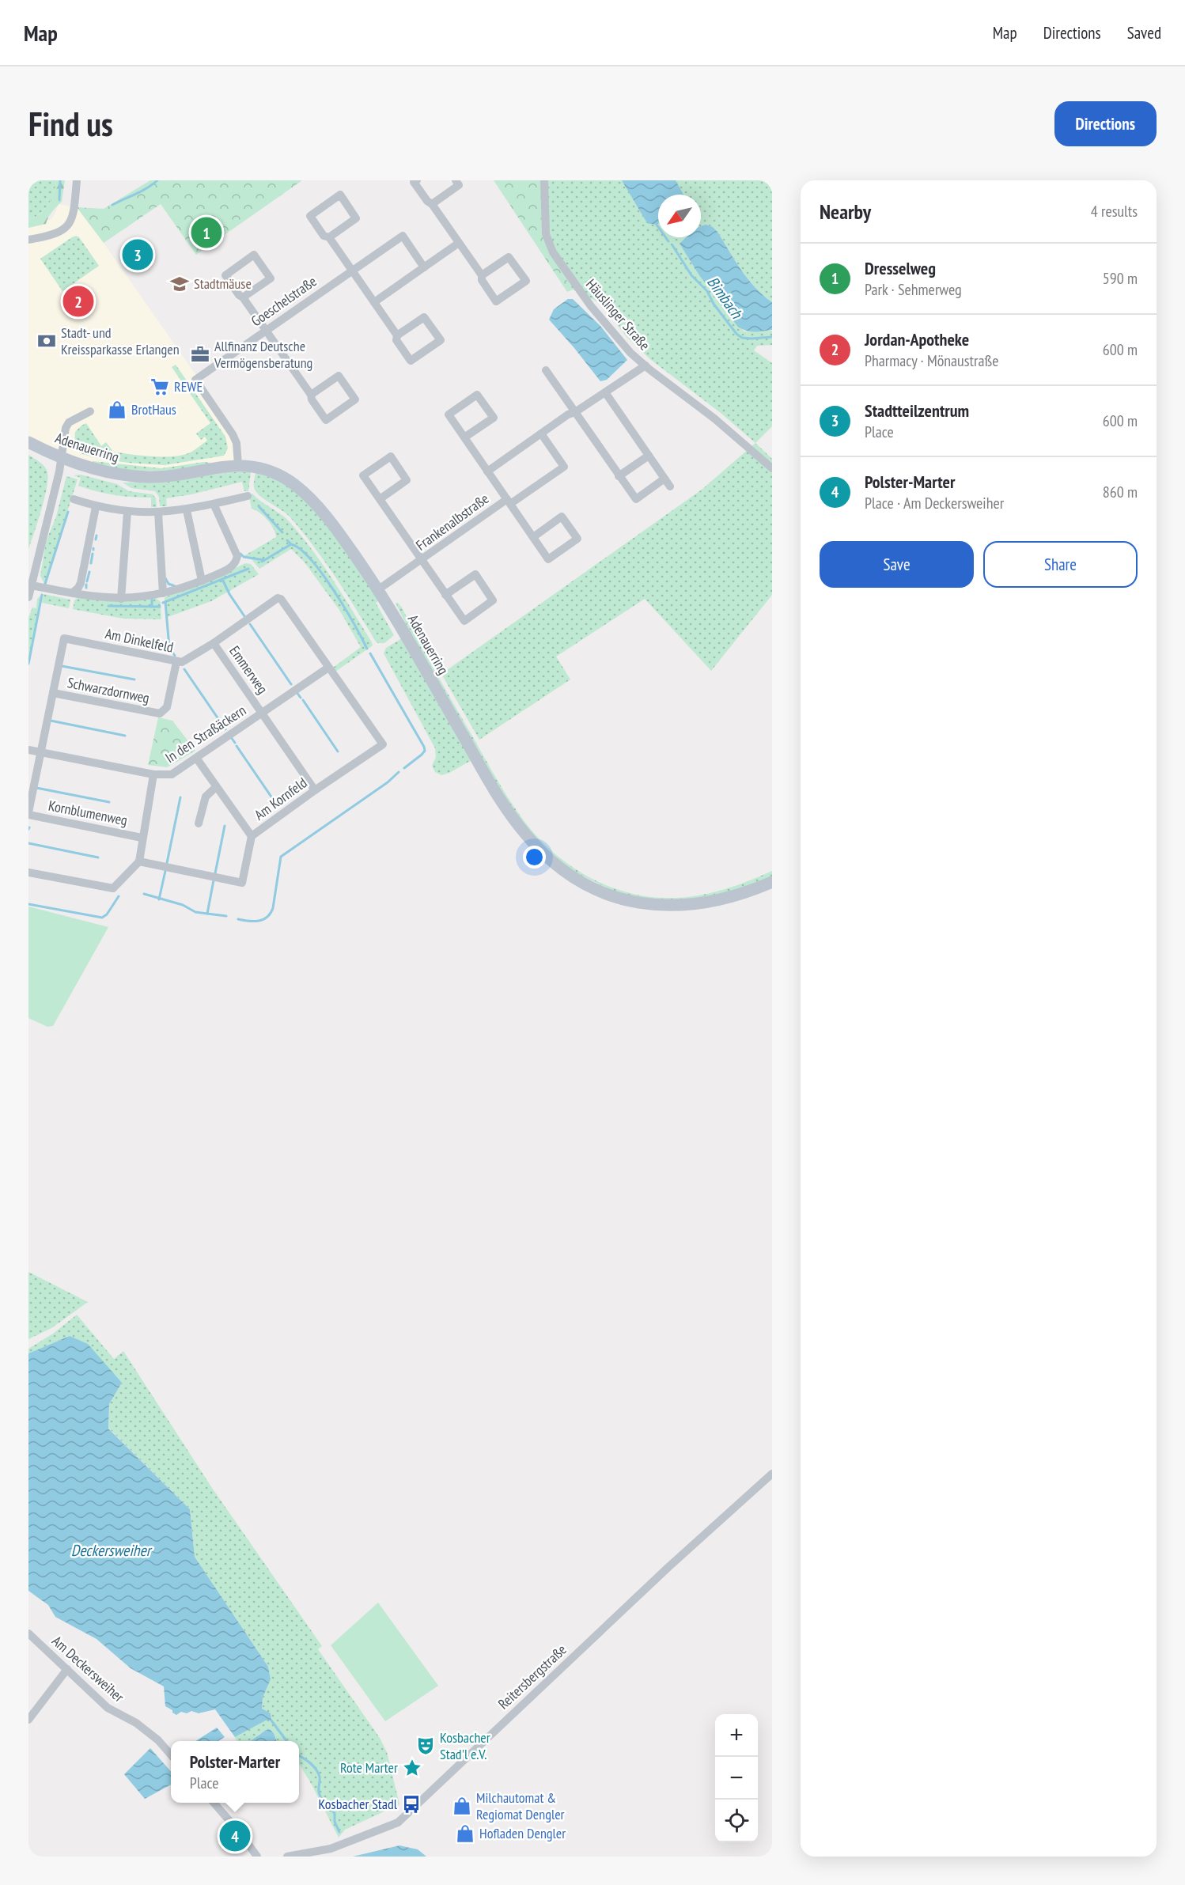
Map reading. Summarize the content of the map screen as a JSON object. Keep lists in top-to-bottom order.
{
  "streets": {
    "main road": ["Adenauerring"],
    "street": [
      "Goeschelstraße",
      "Häuslinger Straße",
      "Frankenalbstraße",
      "Am Dinkelfeld",
      "Emmerweg",
      "Schwarzdornweg",
      "In den Straßäckern",
      "Am Kornfeld",
      "Kornblumenweg",
      "Am Deckersweiher",
      "Reitersbergstraße"
    ]
  },
  "crossings": [
    ["Goeschelstraße", "Adenauerring"],
    ["Häuslinger Straße", "Frankenalbstraße"],
    ["Adenauerring", "Frankenalbstraße"],
    ["Am Dinkelfeld", "Emmerweg"],
    ["Am Dinkelfeld", "Schwarzdornweg"],
    ["Am Dinkelfeld", "In den Straßäckern"],
    ["Am Dinkelfeld", "Am Kornfeld"],
    ["Emmerweg", "In den Straßäckern"],
    ["Emmerweg", "Am Kornfeld"],
    ["In den Straßäckern", "Am Kornfeld"],
    ["In den Straßäckern", "Kornblumenweg"],
    ["Am Kornfeld", "Kornblumenweg"]
  ],
  "water": ["Bimbach", "Deckersweiher"],
  "places": {
    "school or university": ["Stadtmäuse"],
    "bank": ["Stadt- und Kreissparkasse Erlangen"],
    "office": ["Allfinanz Deutsche Vermögensberatung"],
    "supermarket": ["REWE"],
    "shop": ["BrotHaus", "Milchautomat & Regiomat Dengler", "Hofladen Dengler"],
    "theatre": ["Kosbacher Stad'l e.V."],
    "place": ["Rote Marter"],
    "bus stop": ["Kosbacher Stadl"]
  },
  "north": "bottom left",
  "page": {
    "header": "Map",
    "nav": ["Map", "Directions", "Saved"],
    "buttons": [
      "Directions",
      ["Save", "Share"]
    ],
    "title": "Find us",
    "heading": ["Nearby", "4 results"],
    "pins": [
      "1",
      "3",
      "2",
      "4"
    ],
    "list": [
      {
        "mark": "1",
        "name": "Dresselweg",
        "note": "Park · Sehmerweg",
        "value": "590 m"
      },
      {
        "mark": "2",
        "name": "Jordan-Apotheke",
        "note": "Pharmacy · Mönaustraße",
        "value": "600 m"
      },
      {
        "mark": "3",
        "name": "Stadtteilzentrum",
        "note": "Place",
        "value": "600 m"
      },
      {
        "mark": "4",
        "name": "Polster-Marter",
        "note": "Place · Am Deckersweiher",
        "value": "860 m"
      }
    ],
    "map_buttons": ["+", "−"],
    "popup": ["Polster-Marter", "Place"]
  }
}
